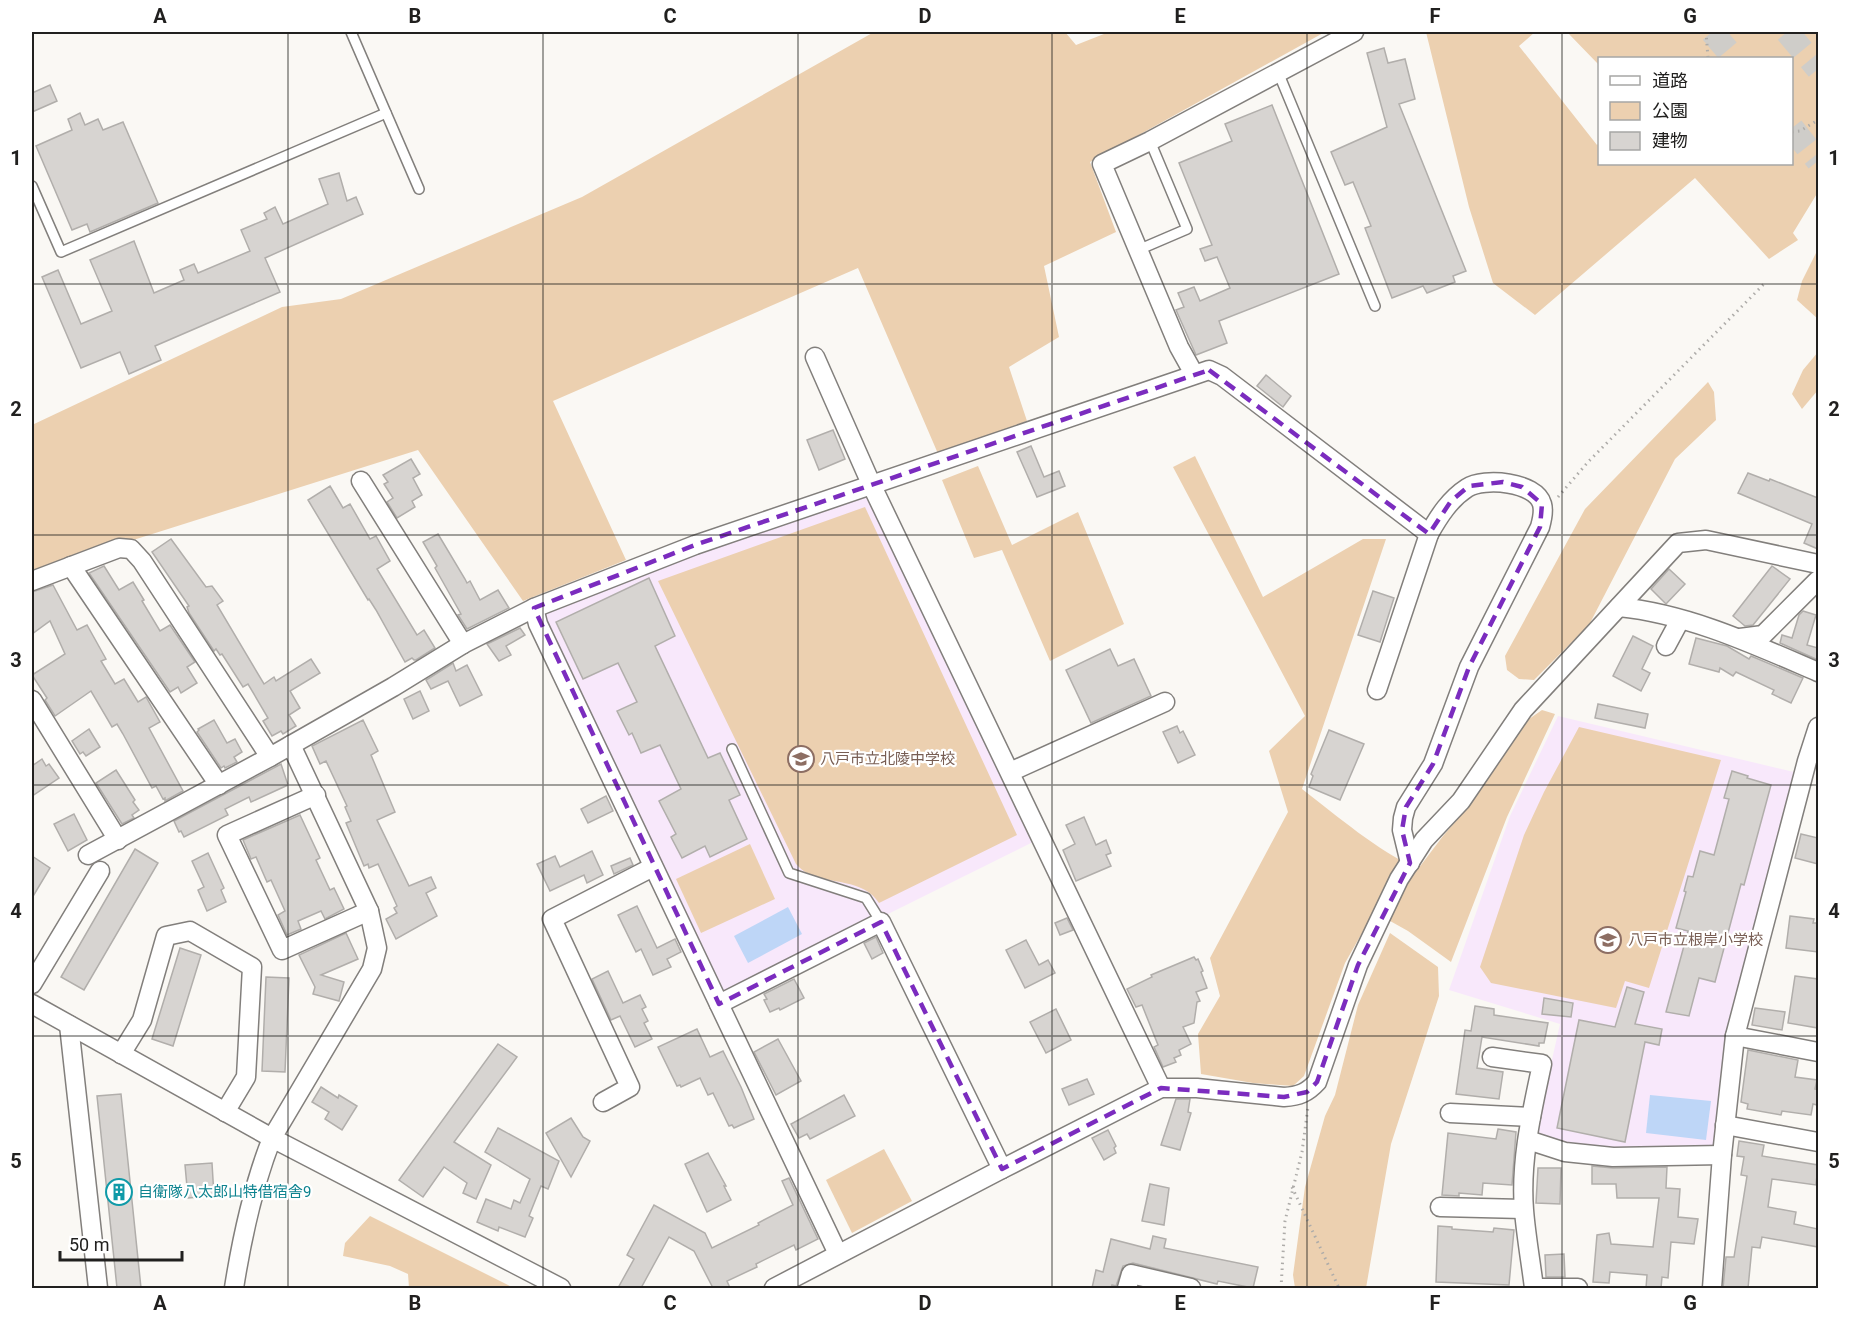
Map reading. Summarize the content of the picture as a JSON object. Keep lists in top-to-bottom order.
{
  "places": {
    "school or university": ["八戸市立北陵中学校", "八戸市立根岸小学校"],
    "building": ["自衛隊八太郎山特借宿舎9"]
  },
  "legend": ["道路", "公園", "建物"],
  "scale_bar": "50 m",
  "grid": {
    "columns": [
      "A",
      "B",
      "C",
      "D",
      "E",
      "F",
      "G"
    ],
    "rows": [
      "1",
      "2",
      "3",
      "4",
      "5"
    ]
  }
}
